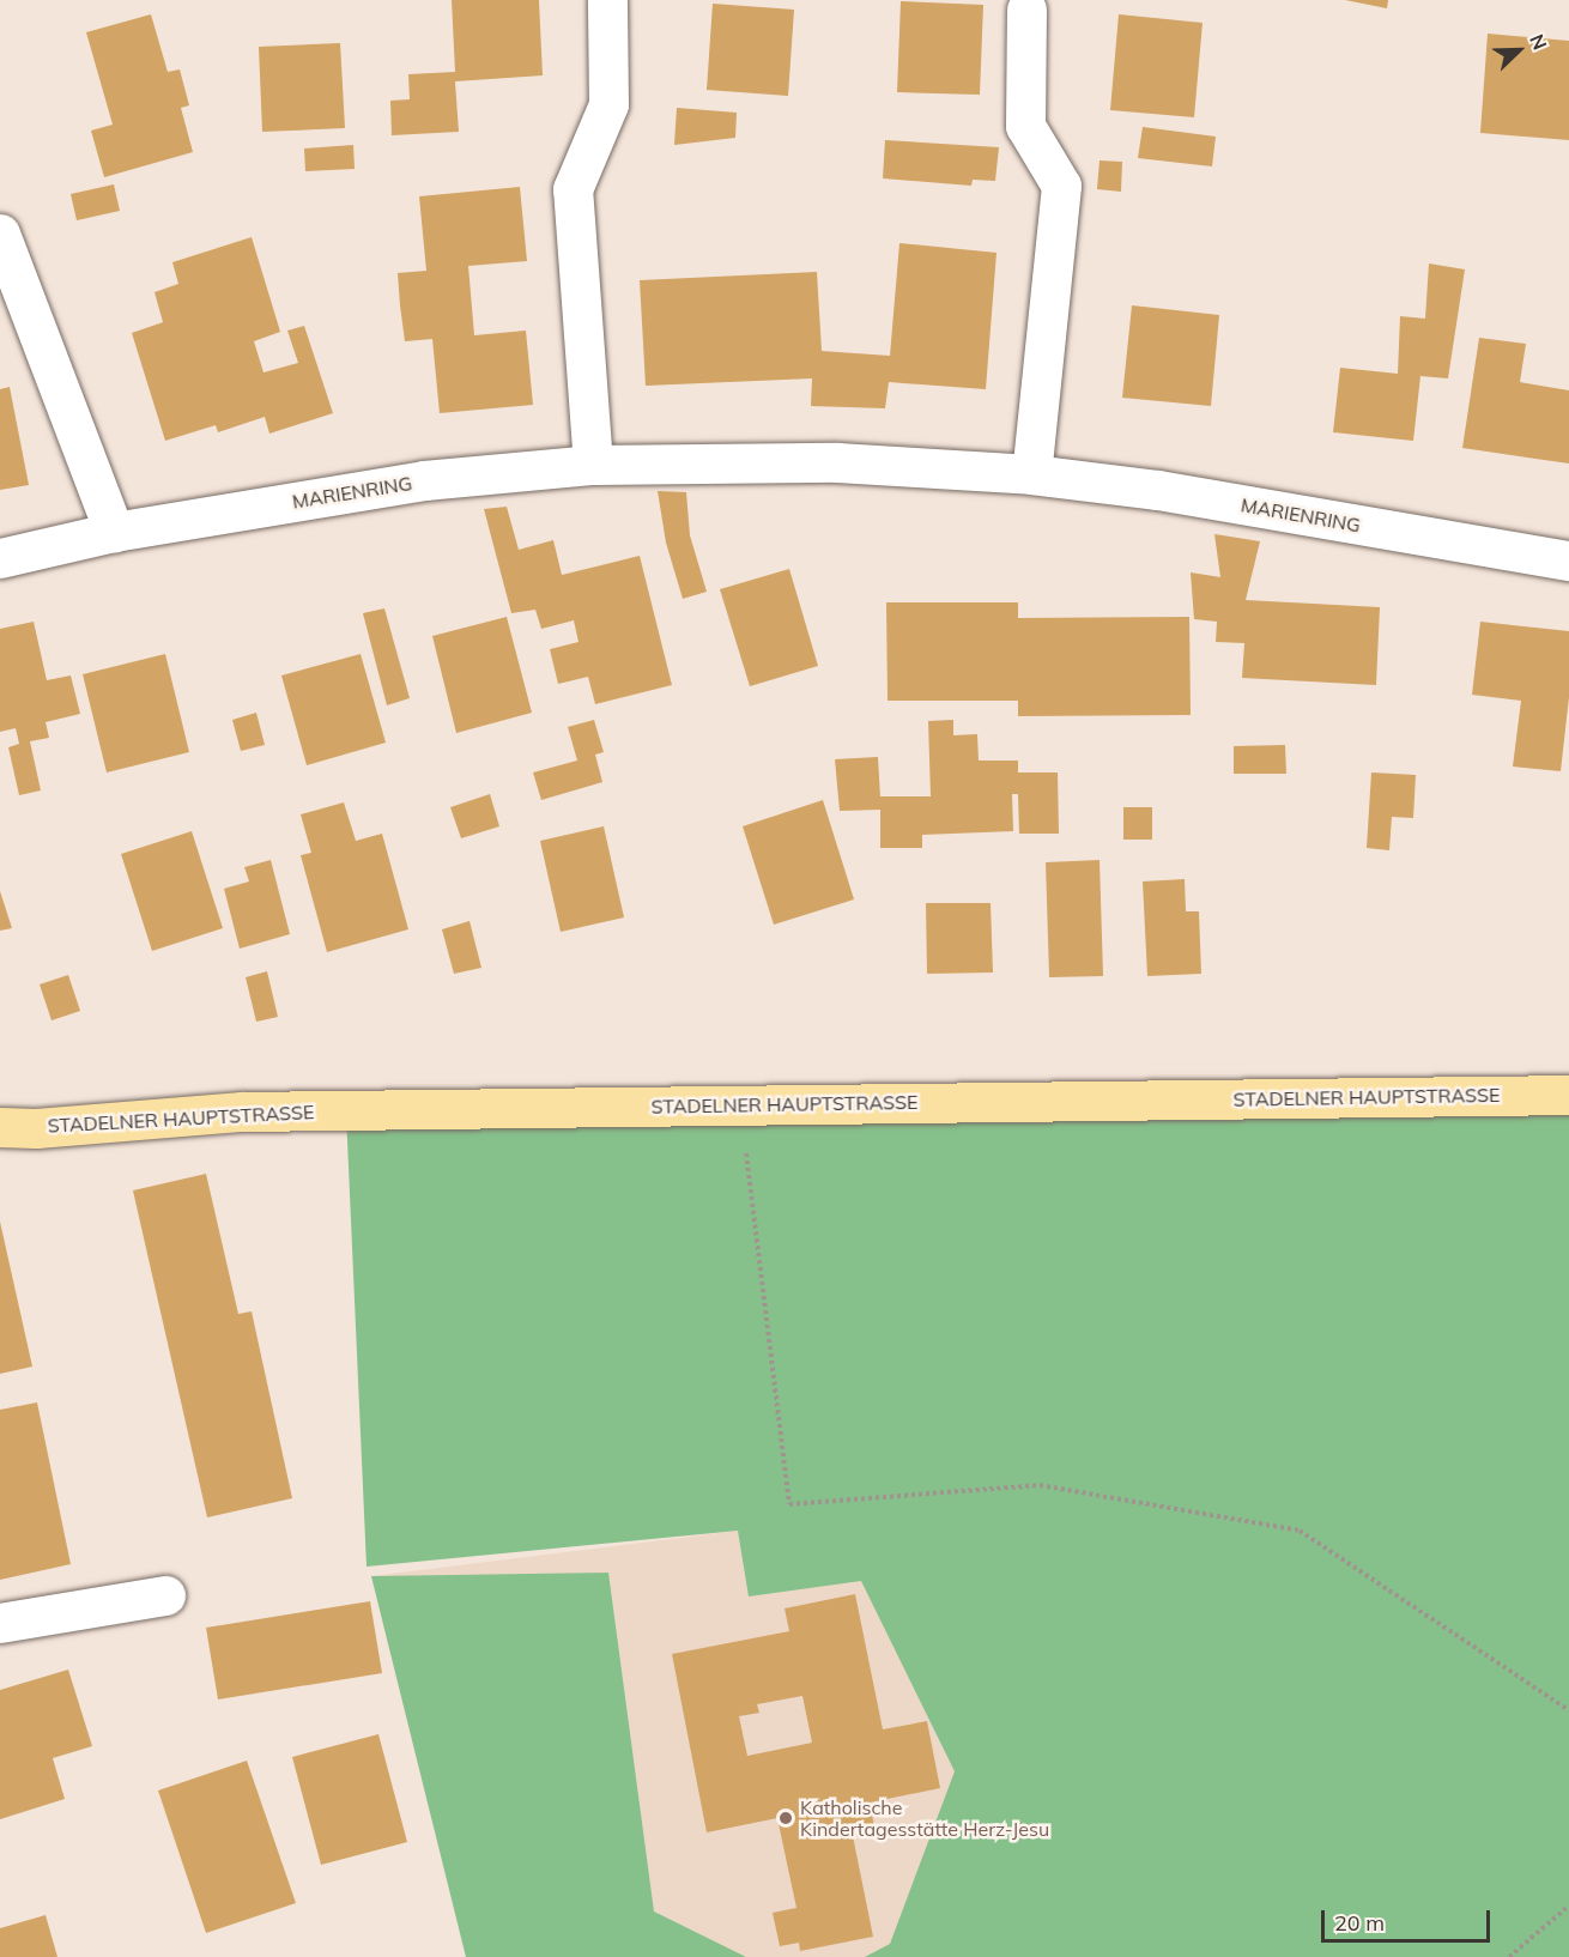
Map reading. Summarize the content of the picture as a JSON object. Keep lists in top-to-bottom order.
{
  "streets": {
    "main road": ["STADELNER HAUPTSTRASSE"],
    "street": ["MARIENRING"]
  },
  "places": ["Katholische Kindertagesstätte Herz-Jesu"],
  "scale_bar": "20 m",
  "north": "top right"
}
